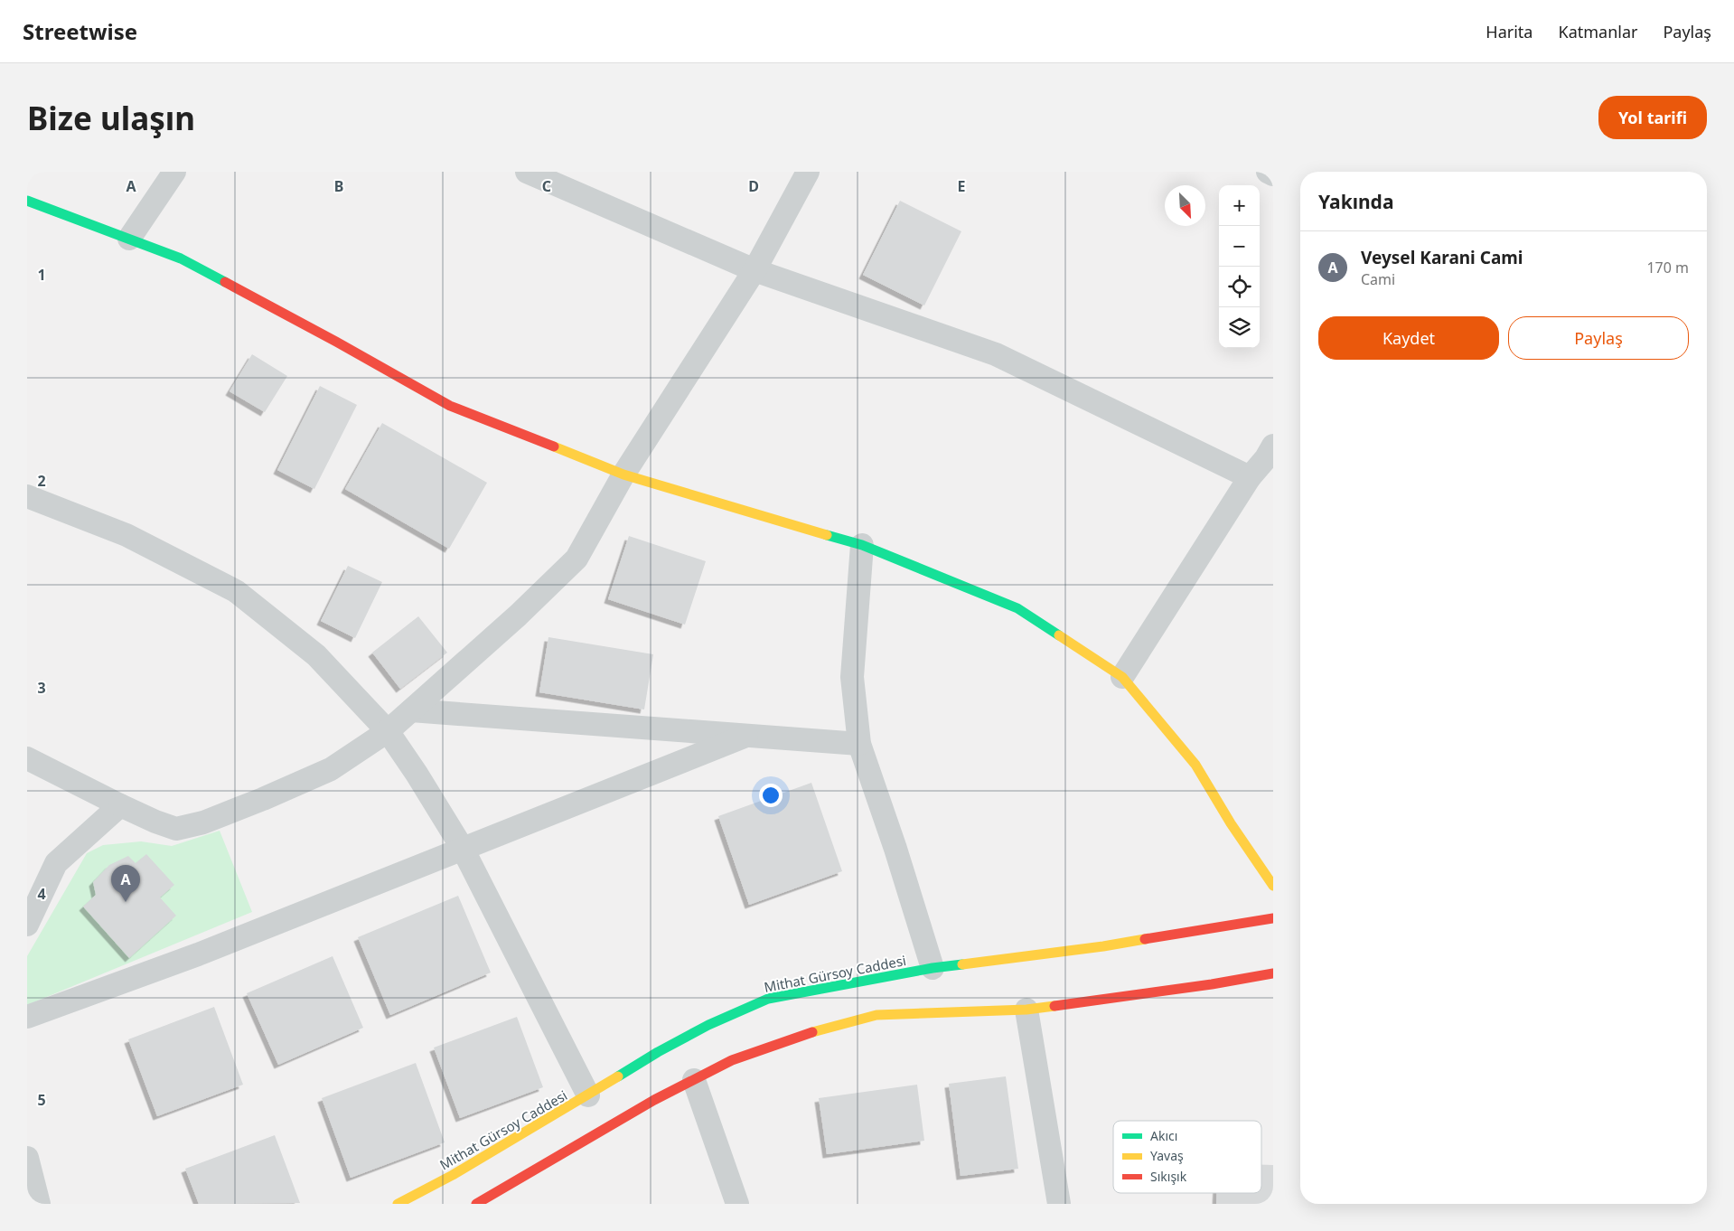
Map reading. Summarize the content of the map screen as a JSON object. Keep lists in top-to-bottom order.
{
  "streets": {
    "main road": ["Mithat Gürsoy Caddesi"]
  },
  "legend": ["Akıcı", "Yavaş", "Sıkışık"],
  "north": "bottom right",
  "page": {
    "header": "Streetwise",
    "nav": ["Harita", "Katmanlar", "Paylaş"],
    "buttons": [
      "Yol tarifi",
      ["Kaydet", "Paylaş"]
    ],
    "title": "Bize ulaşın",
    "heading": "Yakında",
    "map_buttons": ["+", "−"],
    "list": [
      {
        "mark": "A",
        "name": "Veysel Karani Cami",
        "note": "Cami",
        "value": "170 m"
      }
    ],
    "pins": "A"
  },
  "grid": {
    "columns": [
      "A",
      "B",
      "C",
      "D",
      "E"
    ],
    "rows": [
      "1",
      "2",
      "3",
      "4",
      "5"
    ]
  }
}
